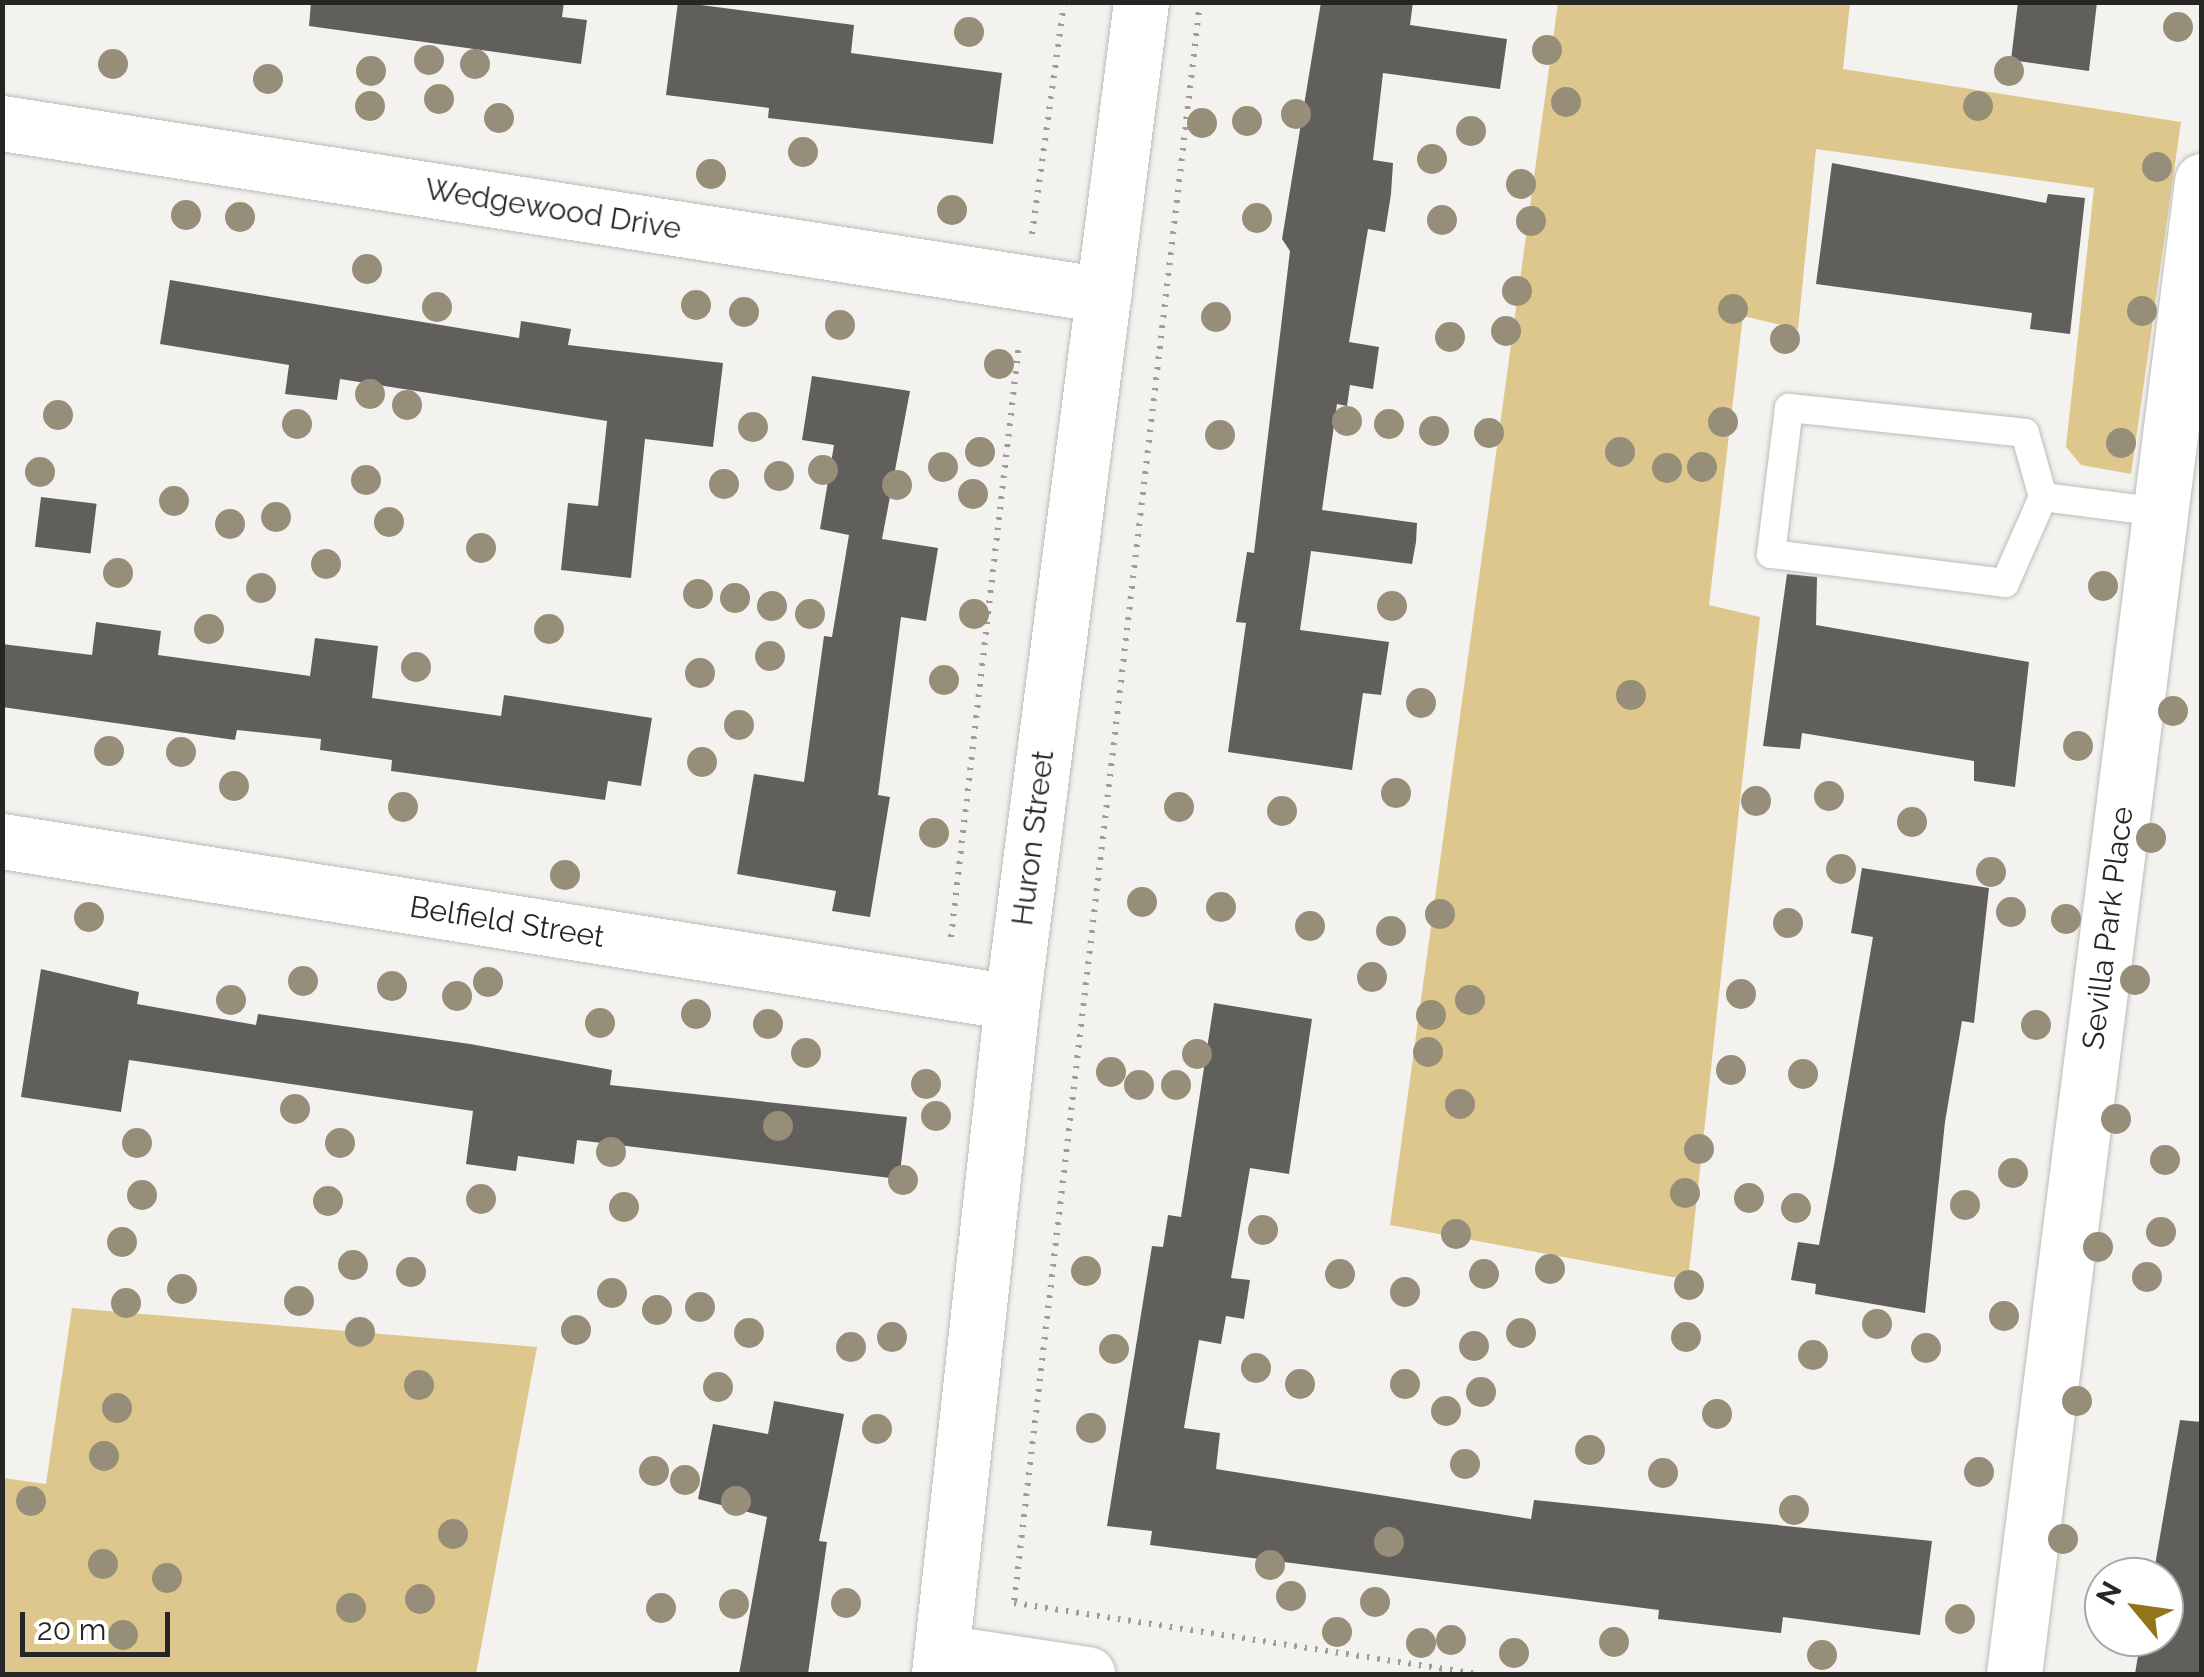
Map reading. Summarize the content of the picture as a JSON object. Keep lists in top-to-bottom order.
{
  "streets": {
    "street": [
      "Wedgewood Drive",
      "Huron Street",
      "Belfield Street",
      "Sevilla Park Place"
    ]
  },
  "crossings": [
    ["Wedgewood Drive", "Huron Street"],
    ["Huron Street", "Belfield Street"]
  ],
  "scale_bar": "20 m",
  "north": "top left"
}
